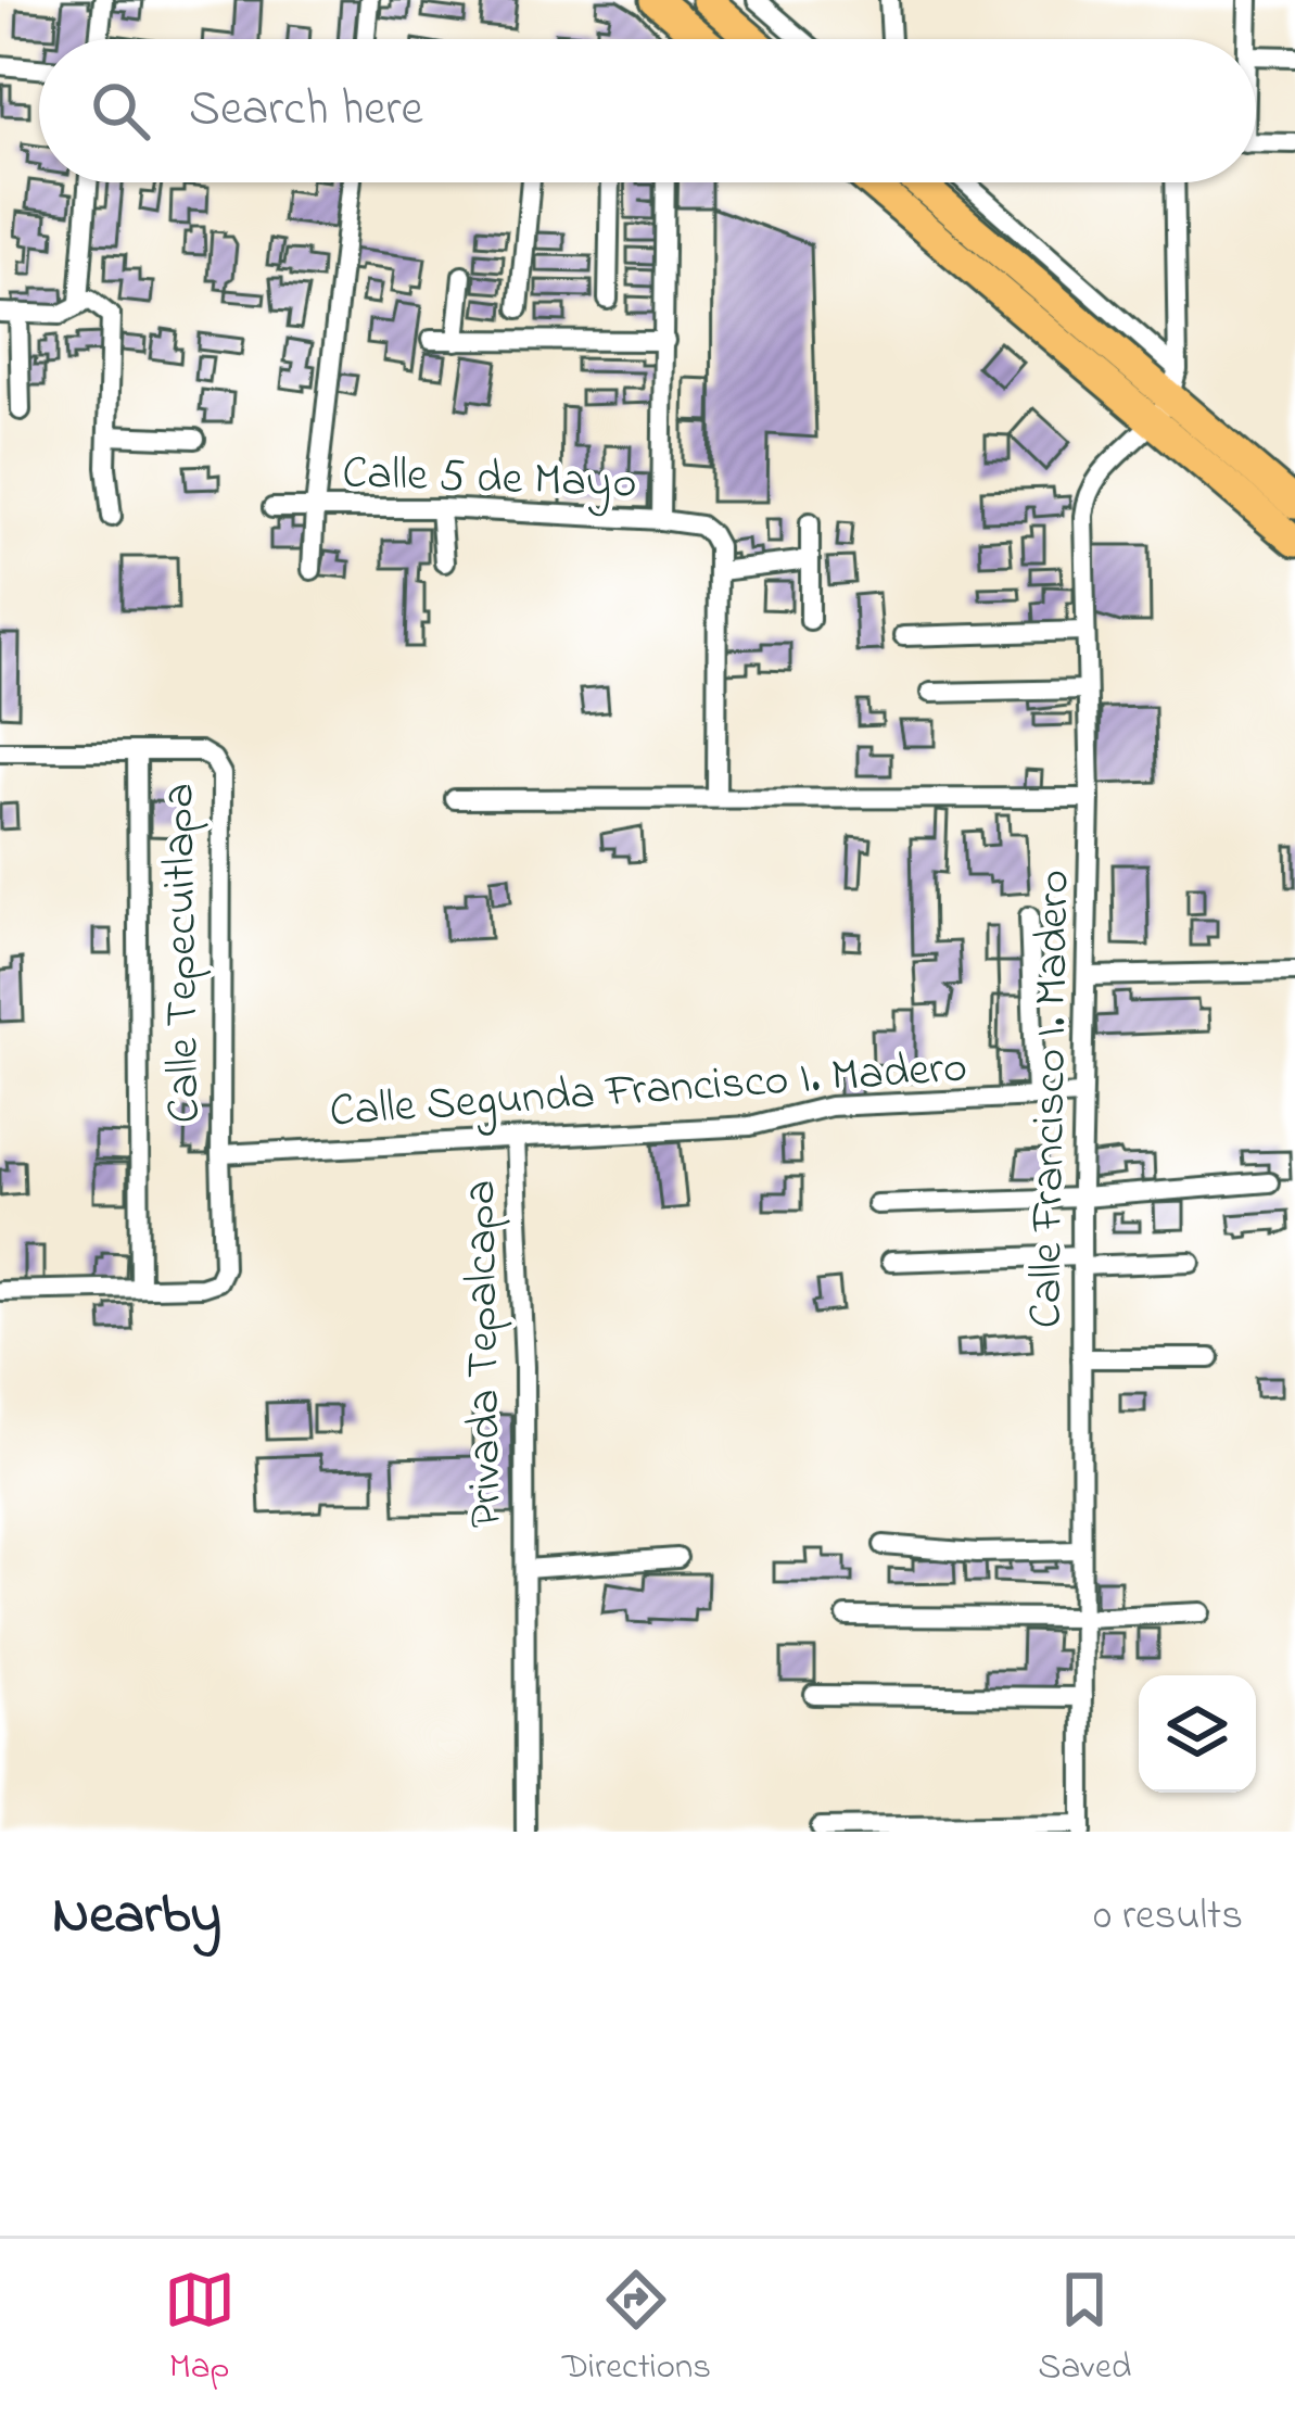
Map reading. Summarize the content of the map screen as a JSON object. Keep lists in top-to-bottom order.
{
  "streets": {
    "street": [
      "Calle 5 de Mayo",
      "Calle Tepecuitlapa",
      "Calle Segunda Francisco I. Madero",
      "Calle Francisco I. Madero",
      "Privada Tepalcapa"
    ]
  },
  "crossings": [
    ["Calle Tepecuitlapa", "Calle Segunda Francisco I. Madero"],
    ["Calle Segunda Francisco I. Madero", "Calle Francisco I. Madero"],
    ["Calle Segunda Francisco I. Madero", "Privada Tepalcapa"]
  ],
  "page": {
    "search": "Search here",
    "heading": ["Nearby", "0 results"],
    "nav": ["Map", "Directions", "Saved"]
  }
}
